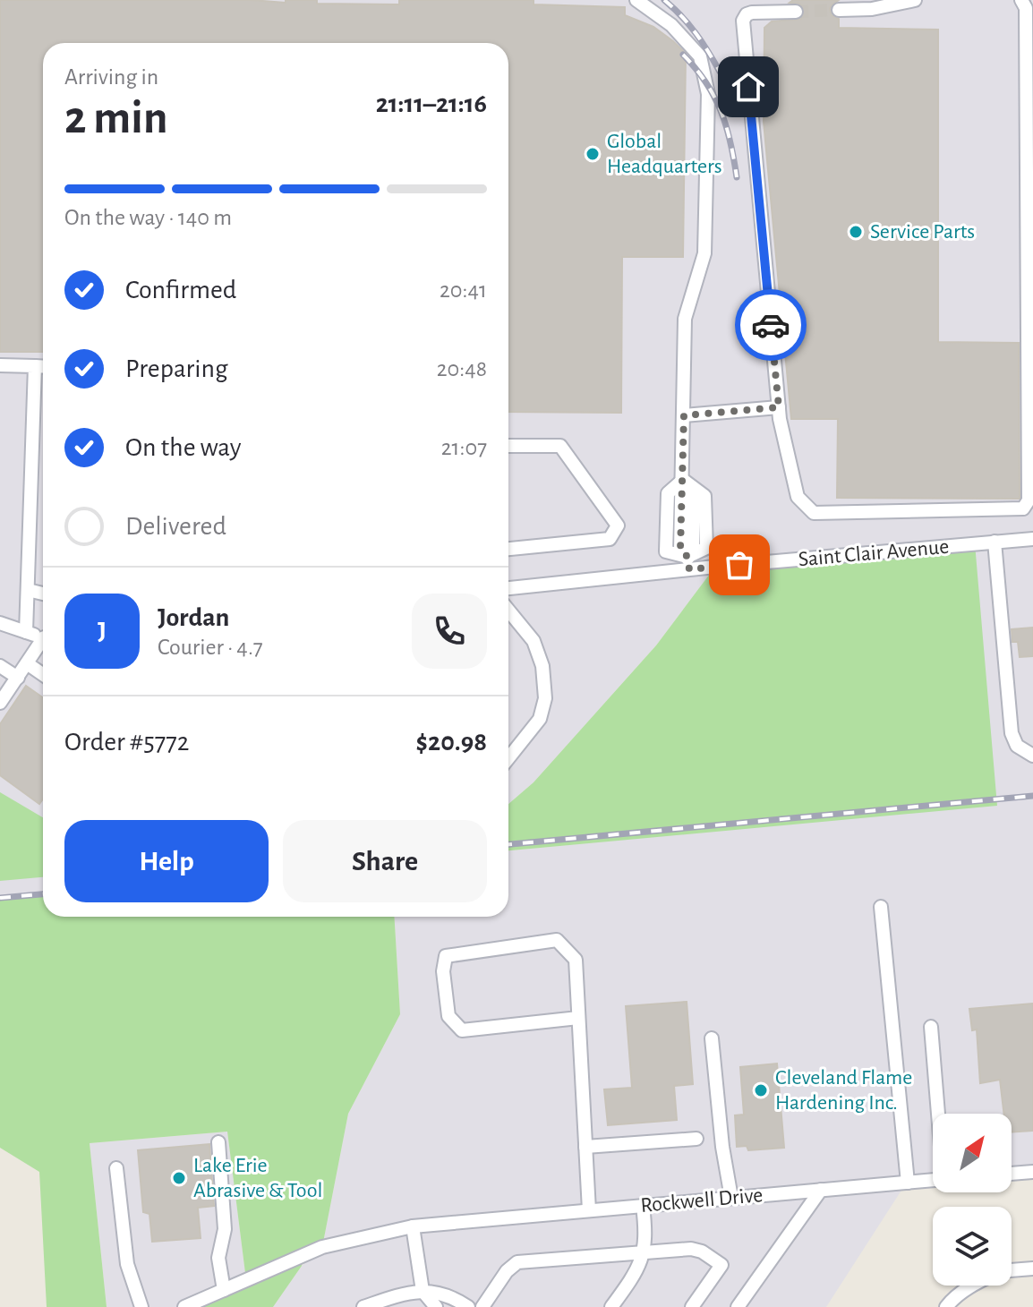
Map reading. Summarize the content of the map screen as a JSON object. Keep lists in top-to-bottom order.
{
  "streets": {
    "street": ["Saint Clair Avenue", "Rockwell Drive"]
  },
  "places": [
    "Global Headquarters",
    "Service Parts",
    "Cleveland Flame Hardening Inc.",
    "Lake Erie Abrasive & Tool"
  ],
  "north": "top right",
  "page": {
    "heading": ["2 min", "Arriving in", "21:11–21:16"],
    "panel": [
      "Jordan",
      "Courier · 4.7",
      "Order #5772",
      "$20.98"
    ],
    "bar": "On the way · 140 m",
    "list": [
      ["Confirmed", "20:41"],
      ["Preparing", "20:48"],
      ["On the way", "21:07"],
      "Delivered"
    ],
    "round": "J",
    "buttons": ["Help", "Share"]
  }
}
